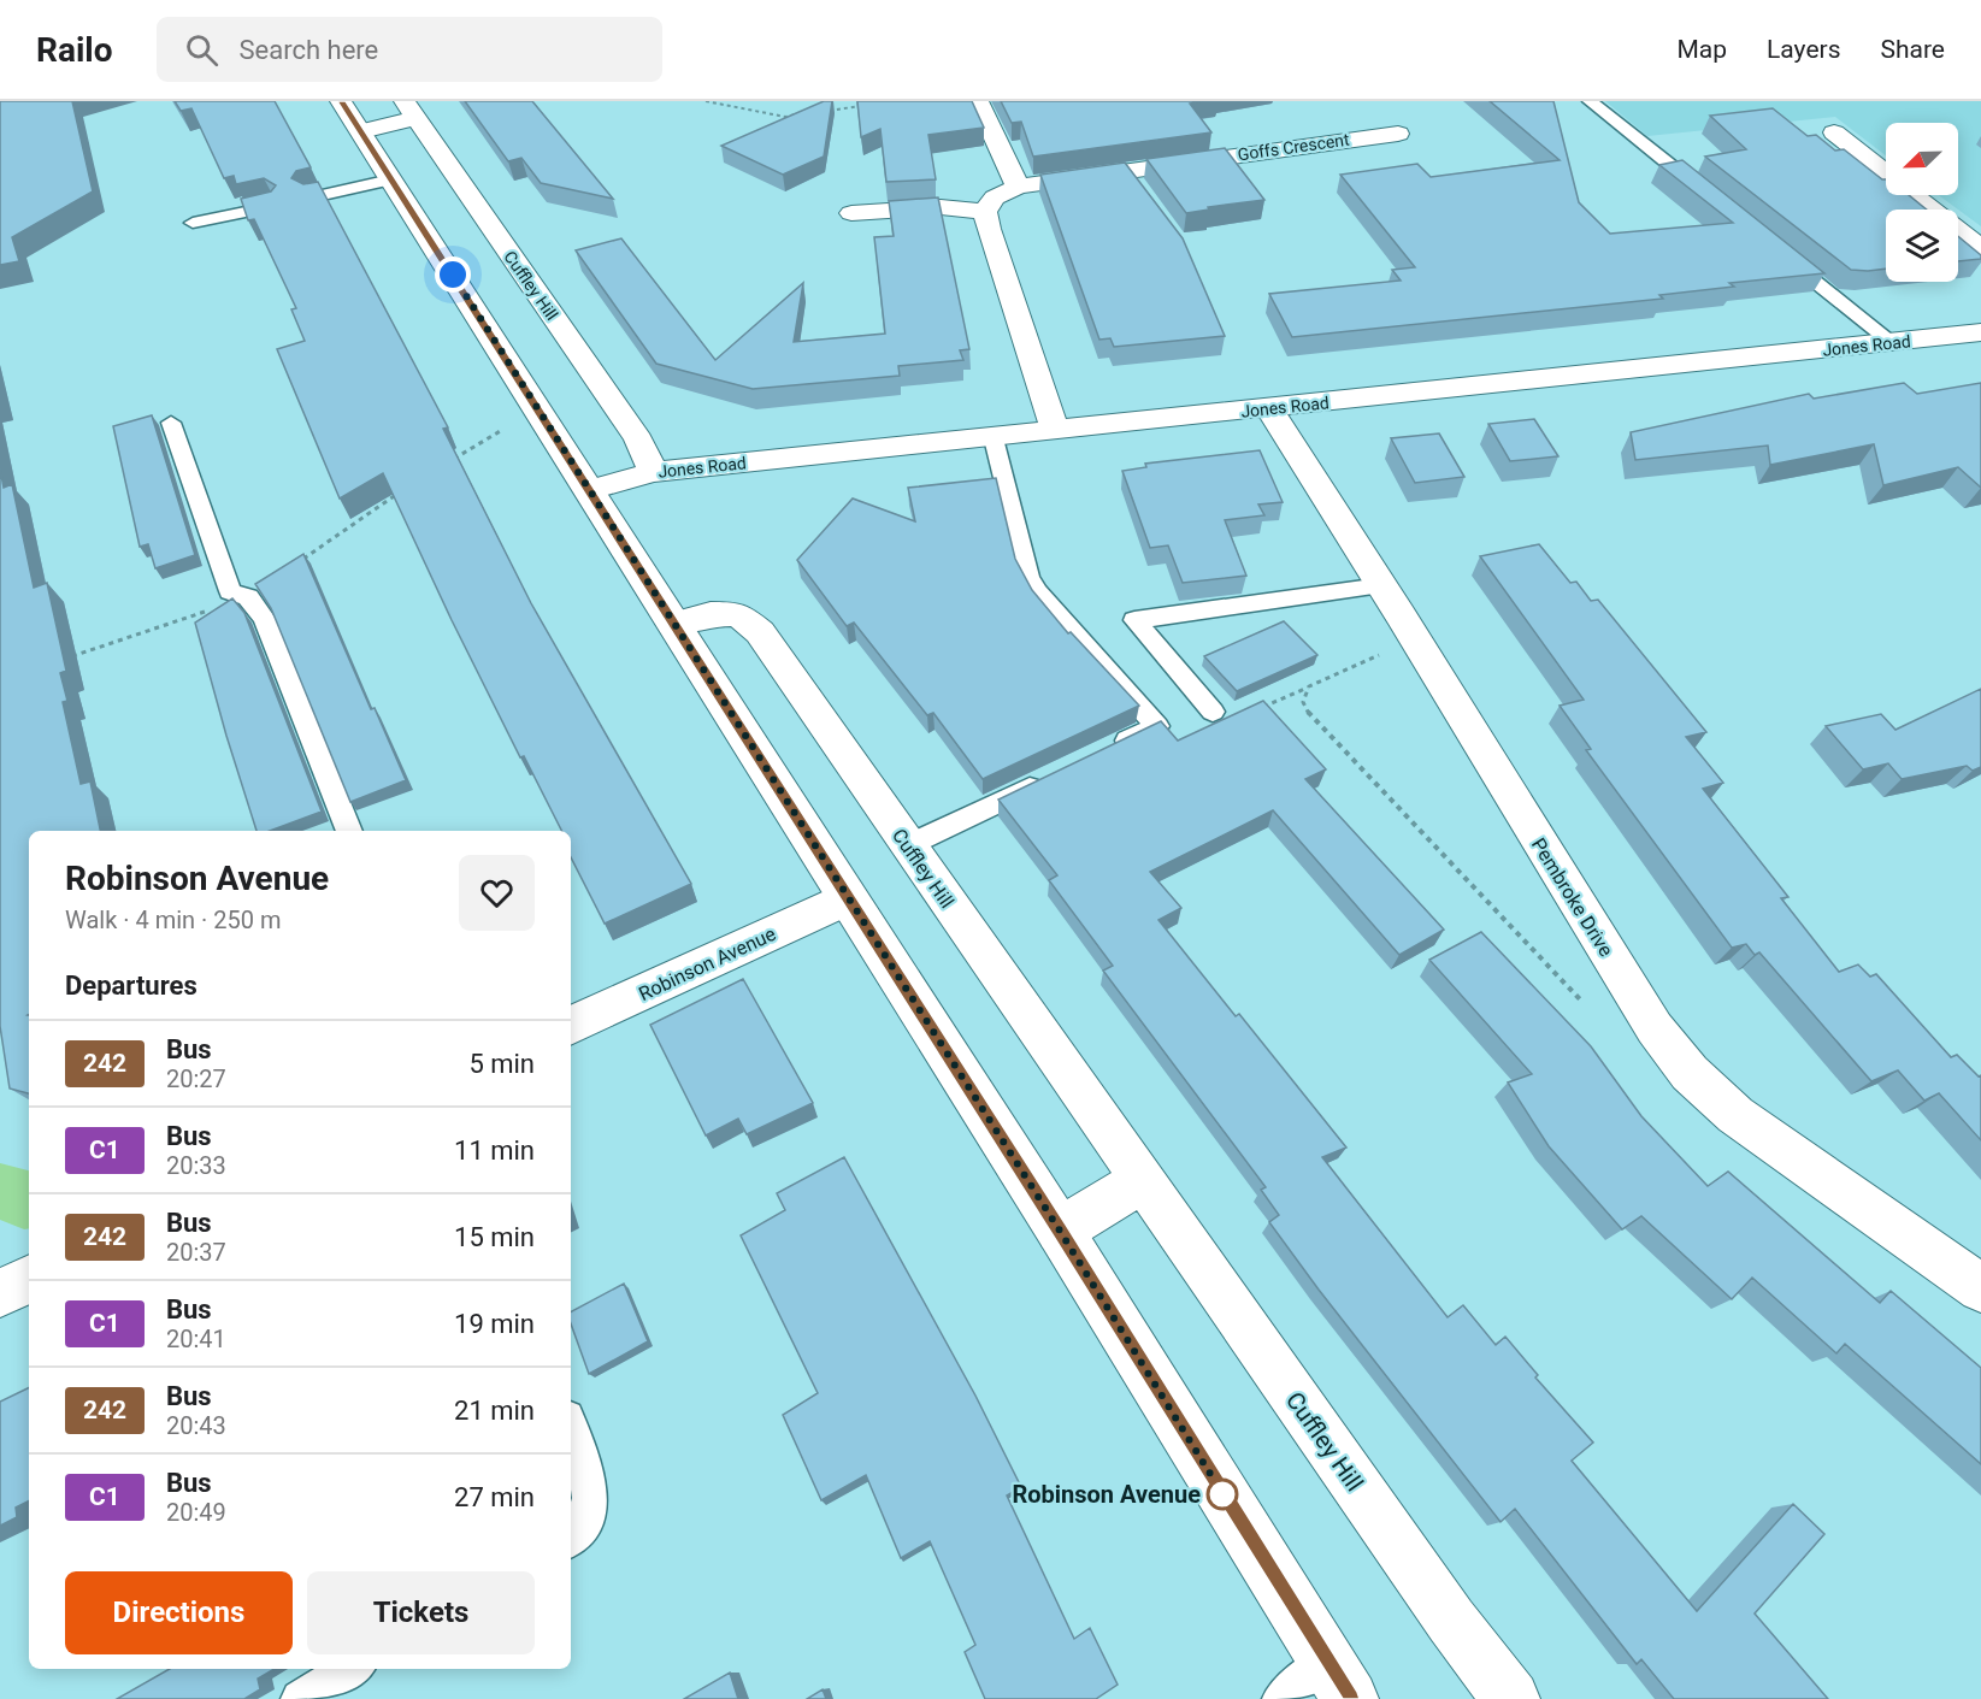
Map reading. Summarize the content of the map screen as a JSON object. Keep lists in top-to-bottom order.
{
  "streets": {
    "street": [
      "Goffs Crescent",
      "Cuffley Hill",
      "Jones Road",
      "Pembroke Drive",
      "Robinson Avenue"
    ]
  },
  "crossings": [
    ["Cuffley Hill", "Jones Road"],
    ["Jones Road", "Pembroke Drive"]
  ],
  "places": ["Robinson Avenue"],
  "lines": ["bus line 242"],
  "north": "bottom left",
  "page": {
    "header": "Railo",
    "search": "Search here",
    "nav": ["Map", "Layers", "Share"],
    "heading": [
      ["Robinson Avenue", "Walk · 4 min · 250 m"],
      "Departures"
    ],
    "list": [
      {
        "mark": "242",
        "name": "Bus",
        "note": "20:27",
        "value": "5 min"
      },
      {
        "mark": "C1",
        "name": "Bus",
        "note": "20:33",
        "value": "11 min"
      },
      {
        "mark": "242",
        "name": "Bus",
        "note": "20:37",
        "value": "15 min"
      },
      {
        "mark": "C1",
        "name": "Bus",
        "note": "20:41",
        "value": "19 min"
      },
      {
        "mark": "242",
        "name": "Bus",
        "note": "20:43",
        "value": "21 min"
      },
      {
        "mark": "C1",
        "name": "Bus",
        "note": "20:49",
        "value": "27 min"
      }
    ],
    "buttons": ["Directions", "Tickets"]
  }
}
